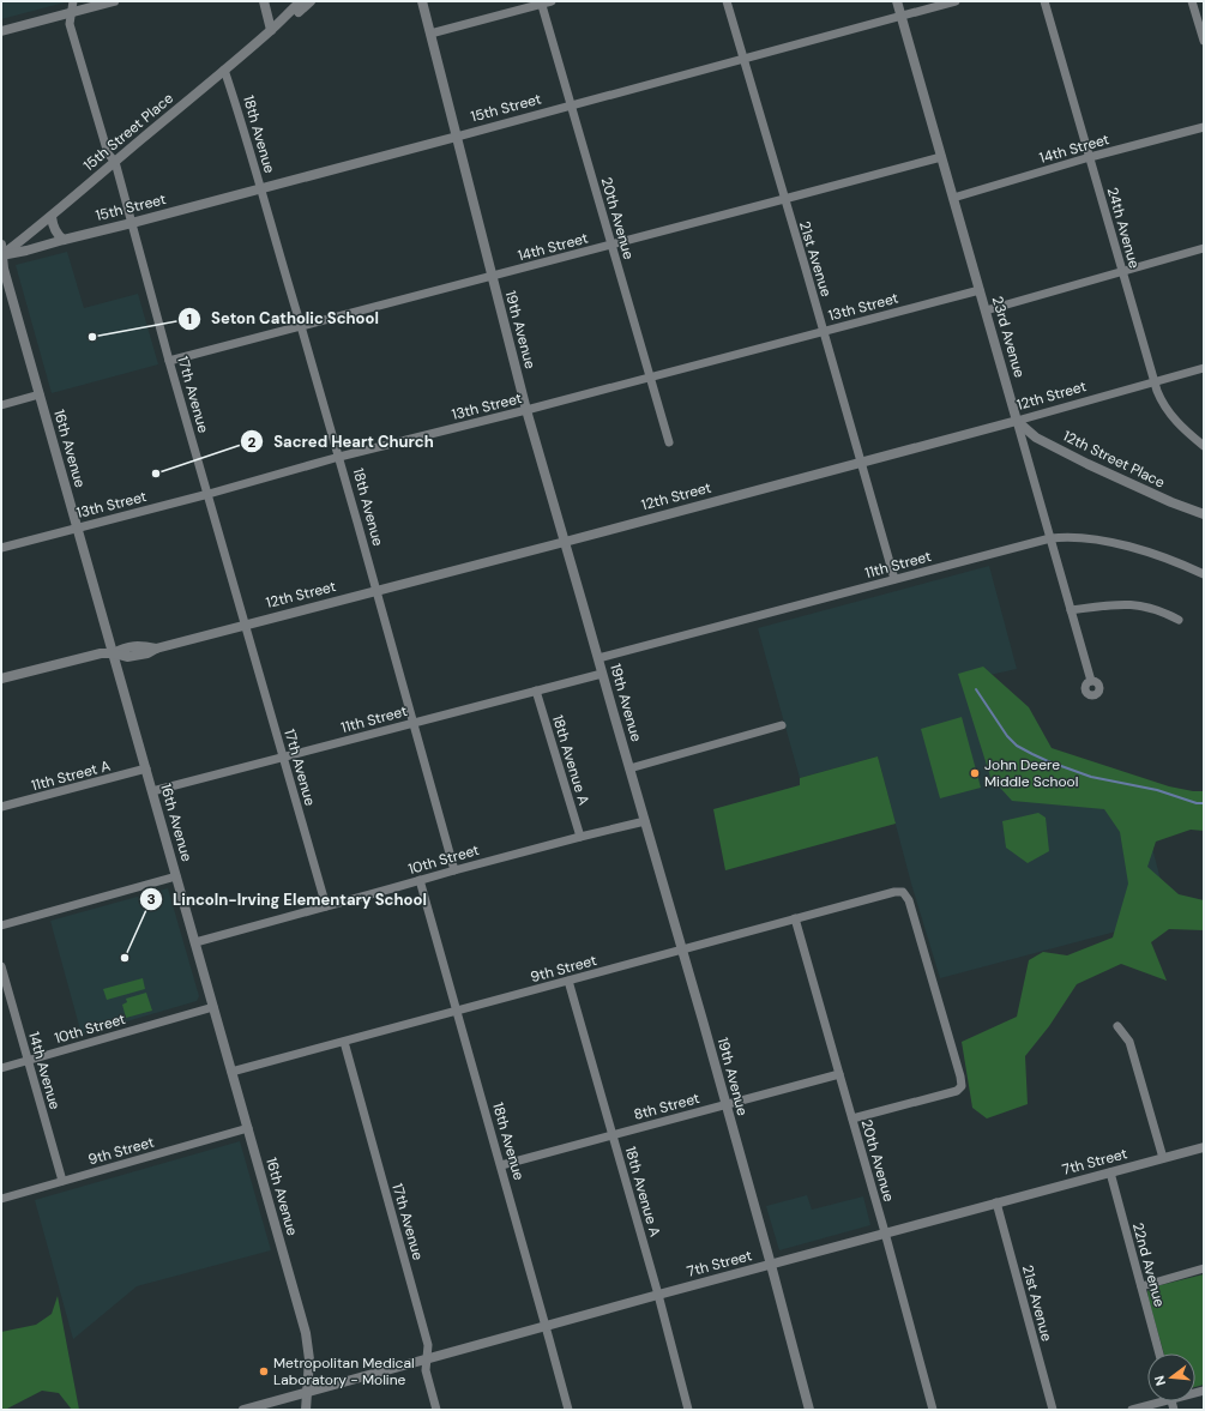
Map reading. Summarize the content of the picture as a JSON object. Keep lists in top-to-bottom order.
{
  "streets": {
    "street": [
      "15th Street",
      "15th Street Place",
      "18th Avenue",
      "14th Street",
      "20th Avenue",
      "24th Avenue",
      "21st Avenue",
      "13th Street",
      "19th Avenue",
      "23rd Avenue",
      "17th Avenue",
      "12th Street",
      "16th Avenue",
      "12th Street Place",
      "11th Street",
      "18th Avenue A",
      "11th Street A",
      "10th Street",
      "9th Street",
      "14th Avenue",
      "8th Street",
      "7th Street",
      "22nd Avenue"
    ]
  },
  "crossings": [
    ["15th Street", "15th Street Place"],
    ["15th Street", "18th Avenue"],
    ["15th Street", "20th Avenue"],
    ["15th Street", "21st Avenue"],
    ["15th Street", "19th Avenue"],
    ["15th Street", "23rd Avenue"],
    ["15th Street", "17th Avenue"],
    ["15th Street", "16th Avenue"],
    ["15th Street Place", "18th Avenue"],
    ["15th Street Place", "17th Avenue"],
    ["15th Street Place", "16th Avenue"],
    ["18th Avenue", "14th Street"],
    ["18th Avenue", "13th Street"],
    ["18th Avenue", "12th Street"],
    ["18th Avenue", "11th Street"],
    ["18th Avenue", "10th Street"],
    ["18th Avenue", "9th Street"],
    ["18th Avenue", "8th Street"],
    ["18th Avenue", "7th Street"],
    ["14th Street", "20th Avenue"],
    ["14th Street", "24th Avenue"],
    ["14th Street", "21st Avenue"],
    ["14th Street", "19th Avenue"],
    ["14th Street", "23rd Avenue"],
    ["14th Street", "17th Avenue"],
    ["20th Avenue", "13th Street"],
    ["20th Avenue", "9th Street"],
    ["20th Avenue", "8th Street"],
    ["20th Avenue", "7th Street"],
    ["24th Avenue", "12th Street"],
    ["21st Avenue", "13th Street"],
    ["21st Avenue", "12th Street"],
    ["21st Avenue", "11th Street"],
    ["21st Avenue", "7th Street"],
    ["13th Street", "19th Avenue"],
    ["13th Street", "23rd Avenue"],
    ["13th Street", "17th Avenue"],
    ["13th Street", "16th Avenue"],
    ["19th Avenue", "12th Street"],
    ["19th Avenue", "11th Street"],
    ["19th Avenue", "10th Street"],
    ["19th Avenue", "9th Street"],
    ["19th Avenue", "8th Street"],
    ["19th Avenue", "7th Street"],
    ["23rd Avenue", "12th Street"],
    ["23rd Avenue", "12th Street Place"],
    ["23rd Avenue", "11th Street"],
    ["17th Avenue", "12th Street"],
    ["17th Avenue", "11th Street"],
    ["17th Avenue", "10th Street"],
    ["17th Avenue", "9th Street"],
    ["17th Avenue", "7th Street"],
    ["12th Street", "16th Avenue"],
    ["12th Street", "12th Street Place"],
    ["16th Avenue", "11th Street"],
    ["16th Avenue", "11th Street A"],
    ["16th Avenue", "10th Street"],
    ["16th Avenue", "9th Street"],
    ["16th Avenue", "7th Street"],
    ["11th Street", "18th Avenue A"],
    ["18th Avenue A", "10th Street"],
    ["18th Avenue A", "9th Street"],
    ["18th Avenue A", "8th Street"],
    ["18th Avenue A", "7th Street"],
    ["10th Street", "14th Avenue"],
    ["9th Street", "14th Avenue"],
    ["7th Street", "22nd Avenue"]
  ],
  "places": [
    "Seton Catholic School",
    "Sacred Heart Church",
    "John Deere Middle School",
    "Lincoln-Irving Elementary School",
    "Metropolitan Medical Laboratory - Moline"
  ],
  "north": "left"
}
